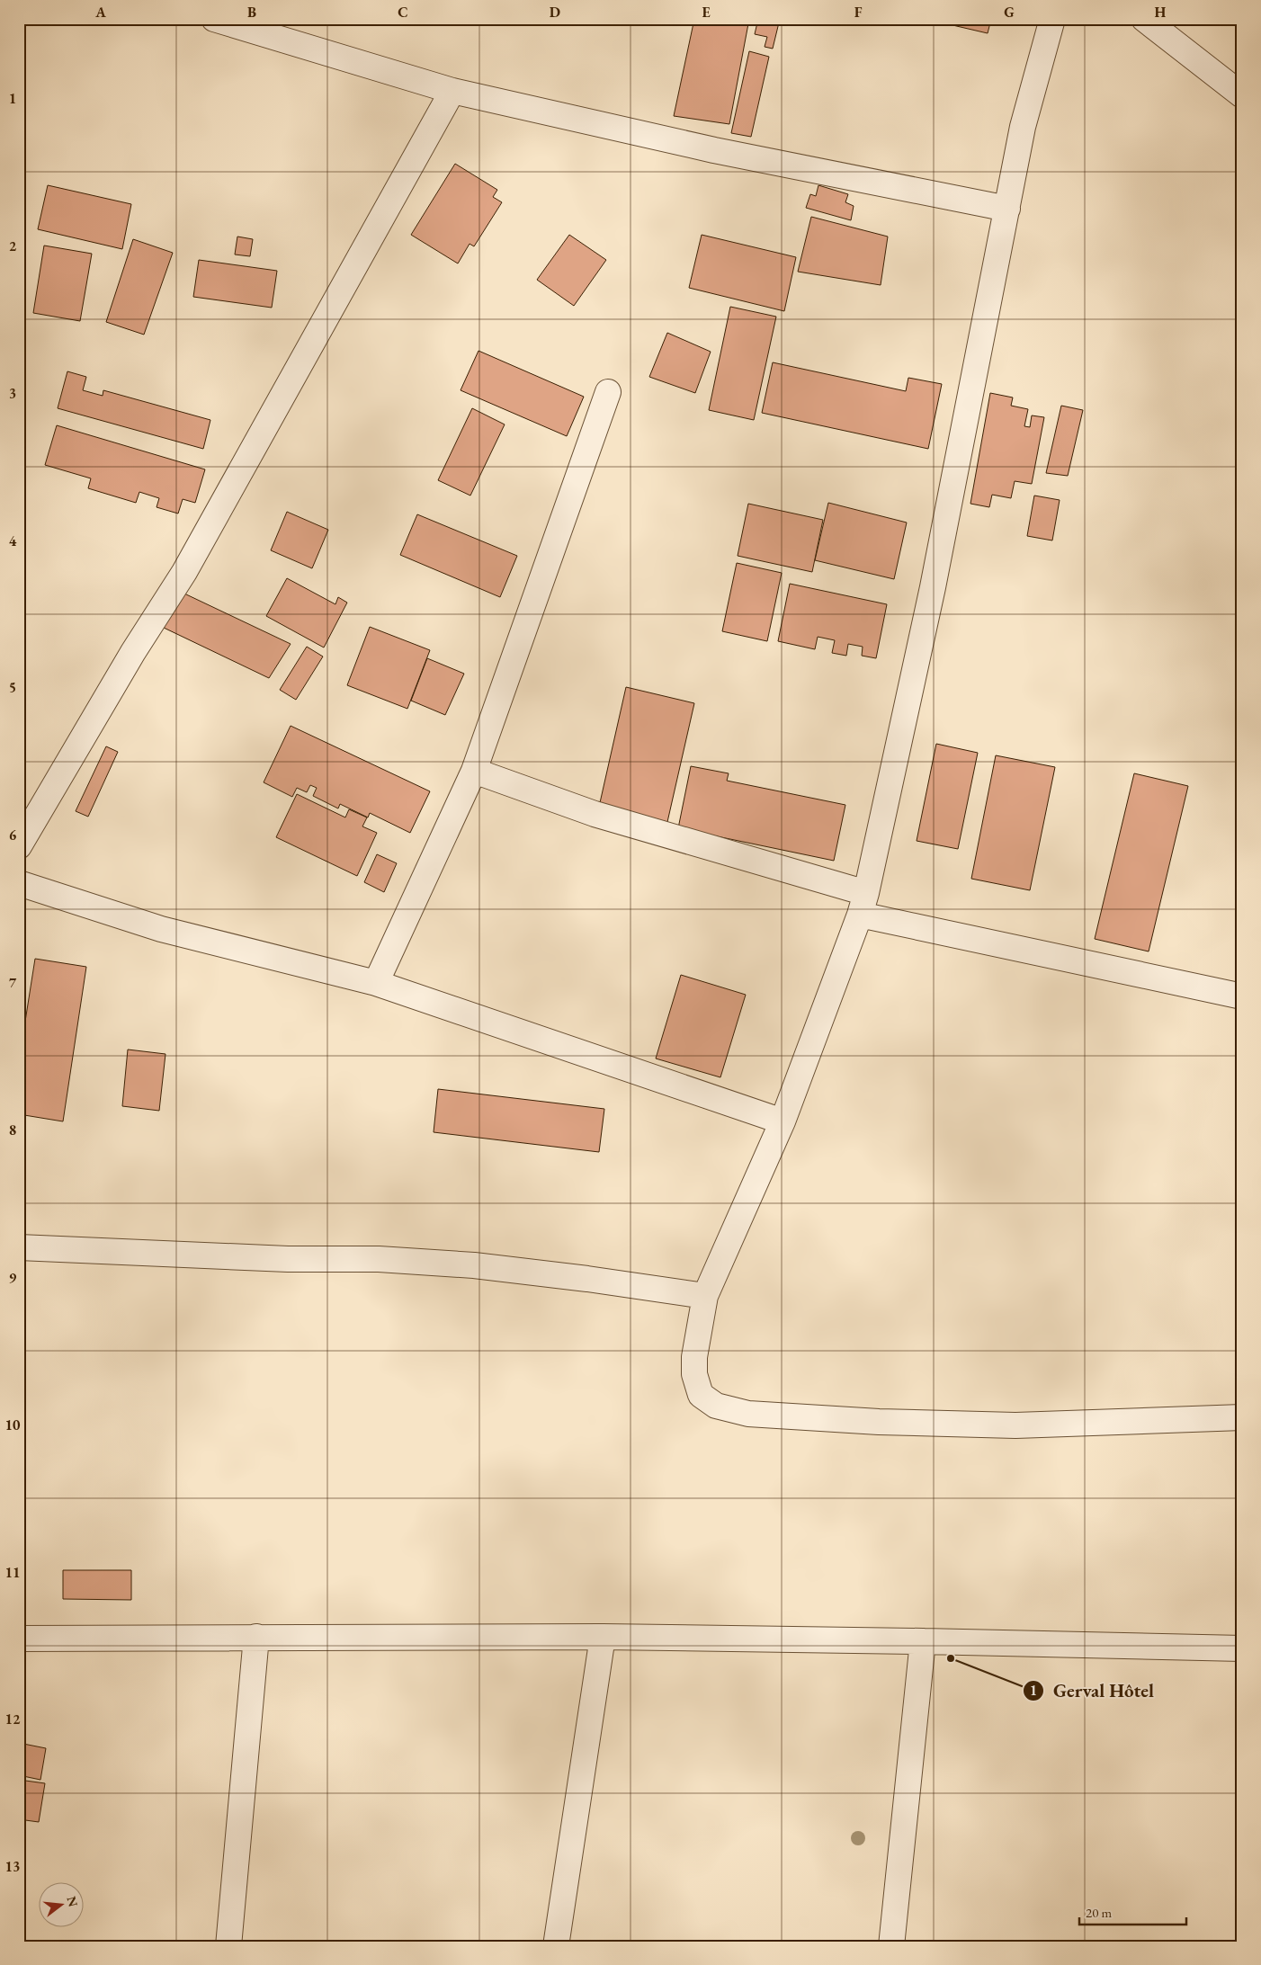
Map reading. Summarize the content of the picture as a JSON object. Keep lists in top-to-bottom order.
{
  "places": ["Gerval Hôtel"],
  "scale_bar": "20 m",
  "north": "right",
  "grid": {
    "columns": [
      "A",
      "B",
      "C",
      "D",
      "E",
      "F",
      "G",
      "H"
    ],
    "rows": [
      "1",
      "2",
      "3",
      "4",
      "5",
      "6",
      "7",
      "8",
      "9",
      "10",
      "11",
      "12",
      "13"
    ]
  }
}
